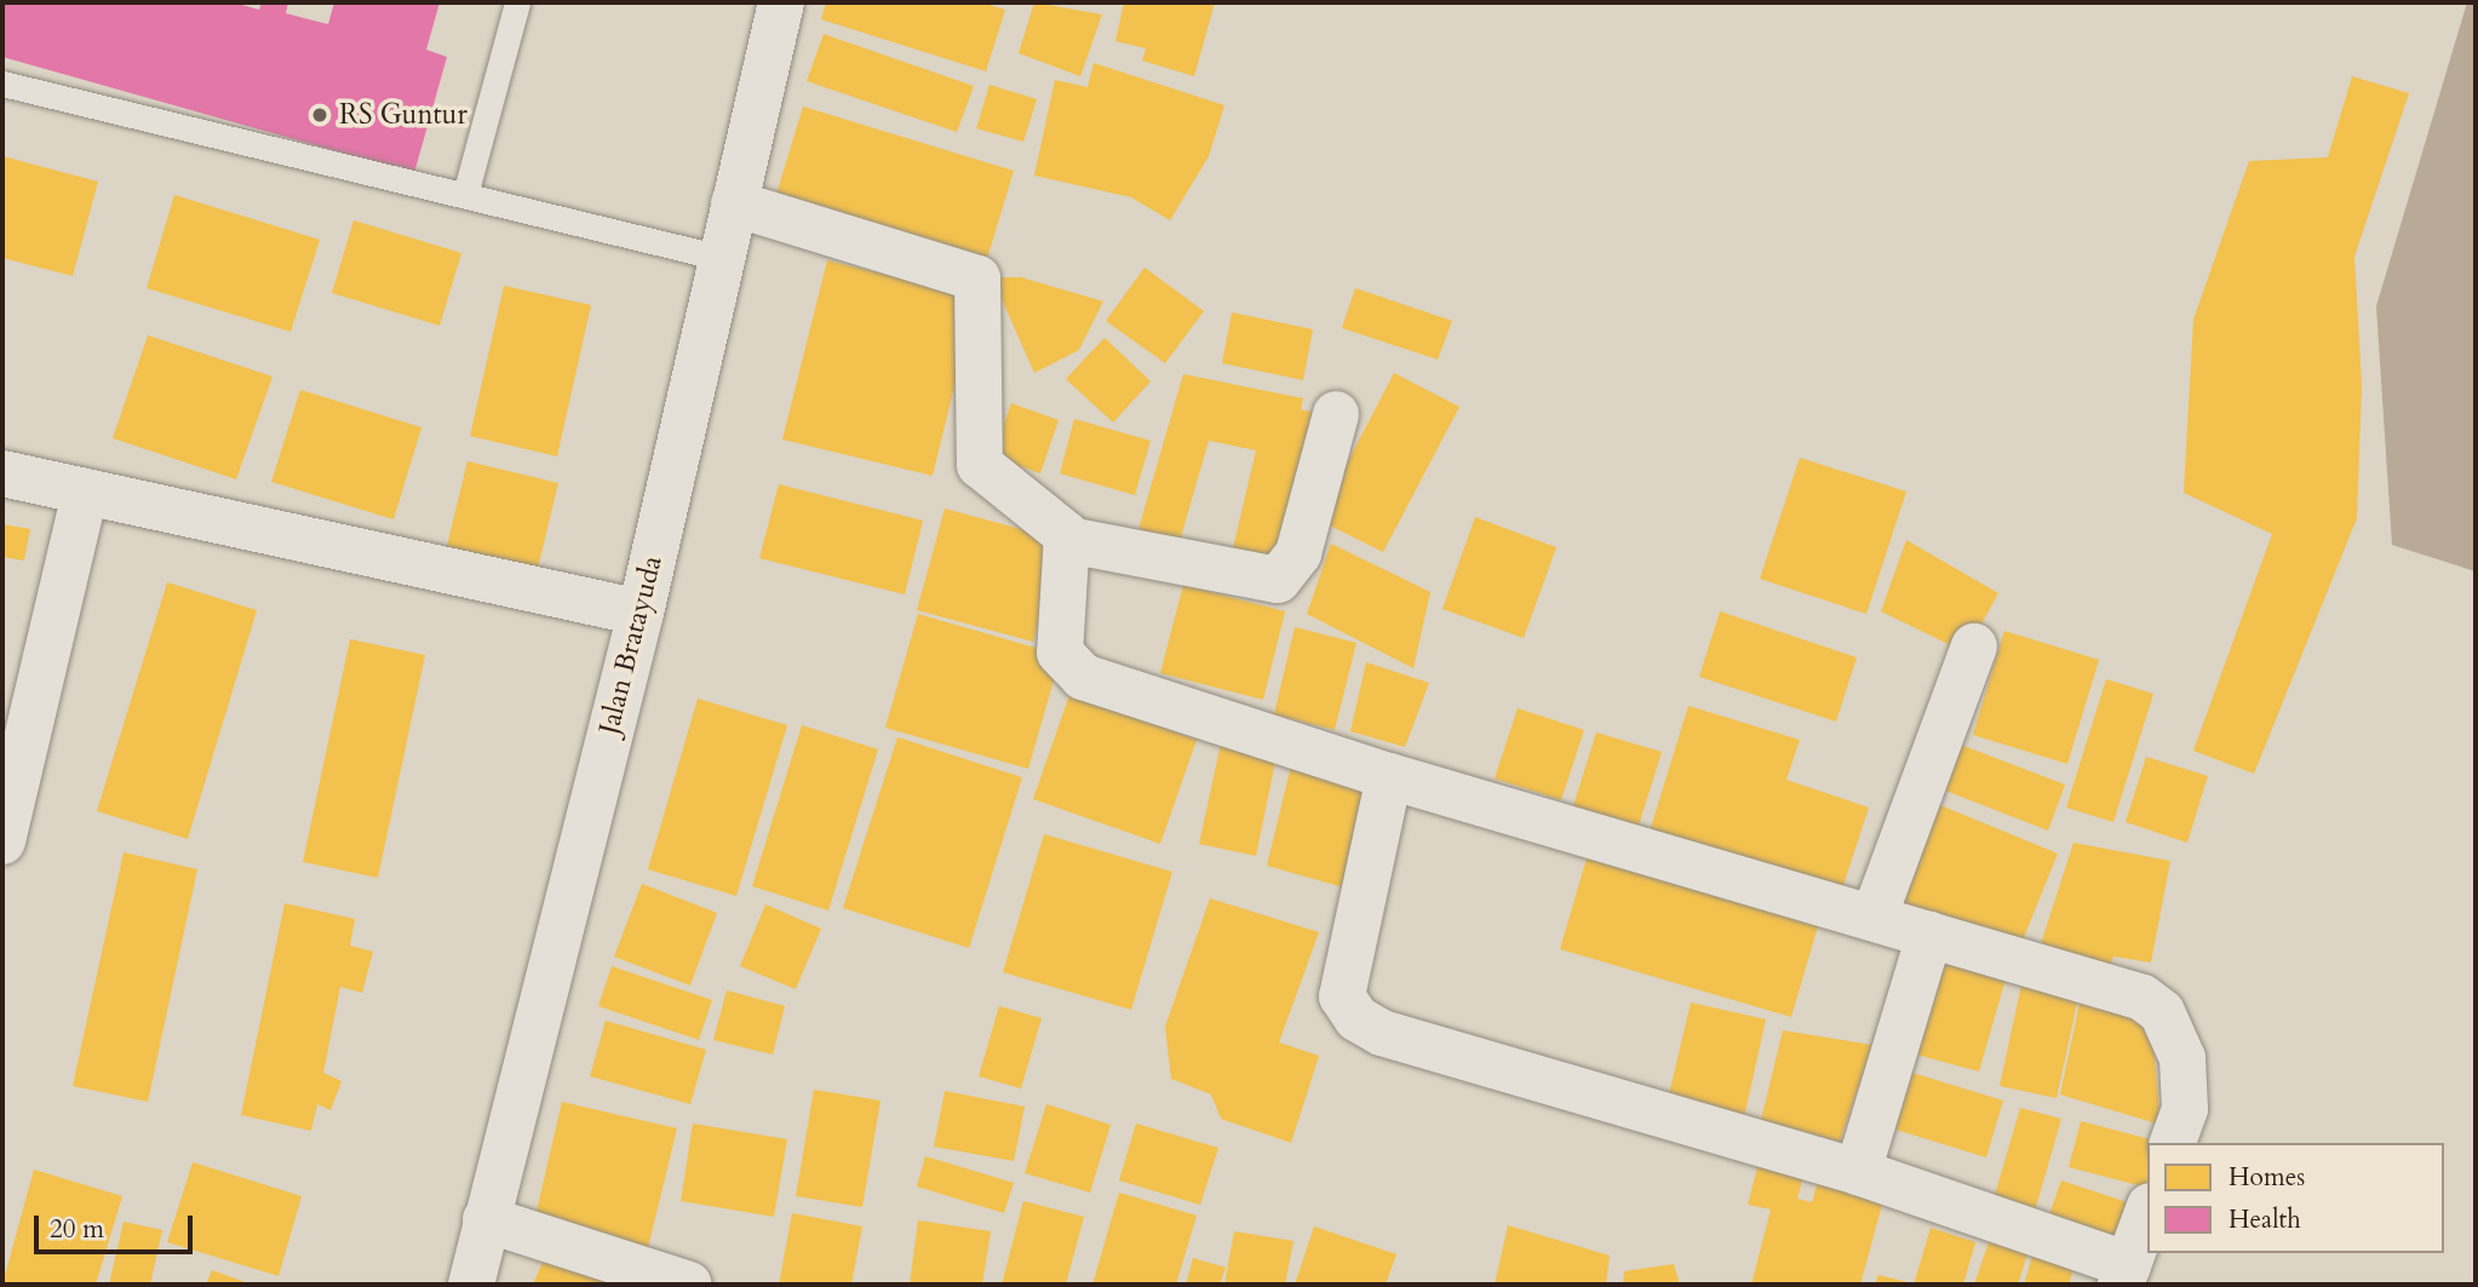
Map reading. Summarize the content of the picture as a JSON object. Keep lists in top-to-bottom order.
{
  "streets": {
    "street": ["Jalan Bratayuda"]
  },
  "places": ["RS Guntur"],
  "legend": ["Homes", "Health"],
  "scale_bar": "20 m"
}
